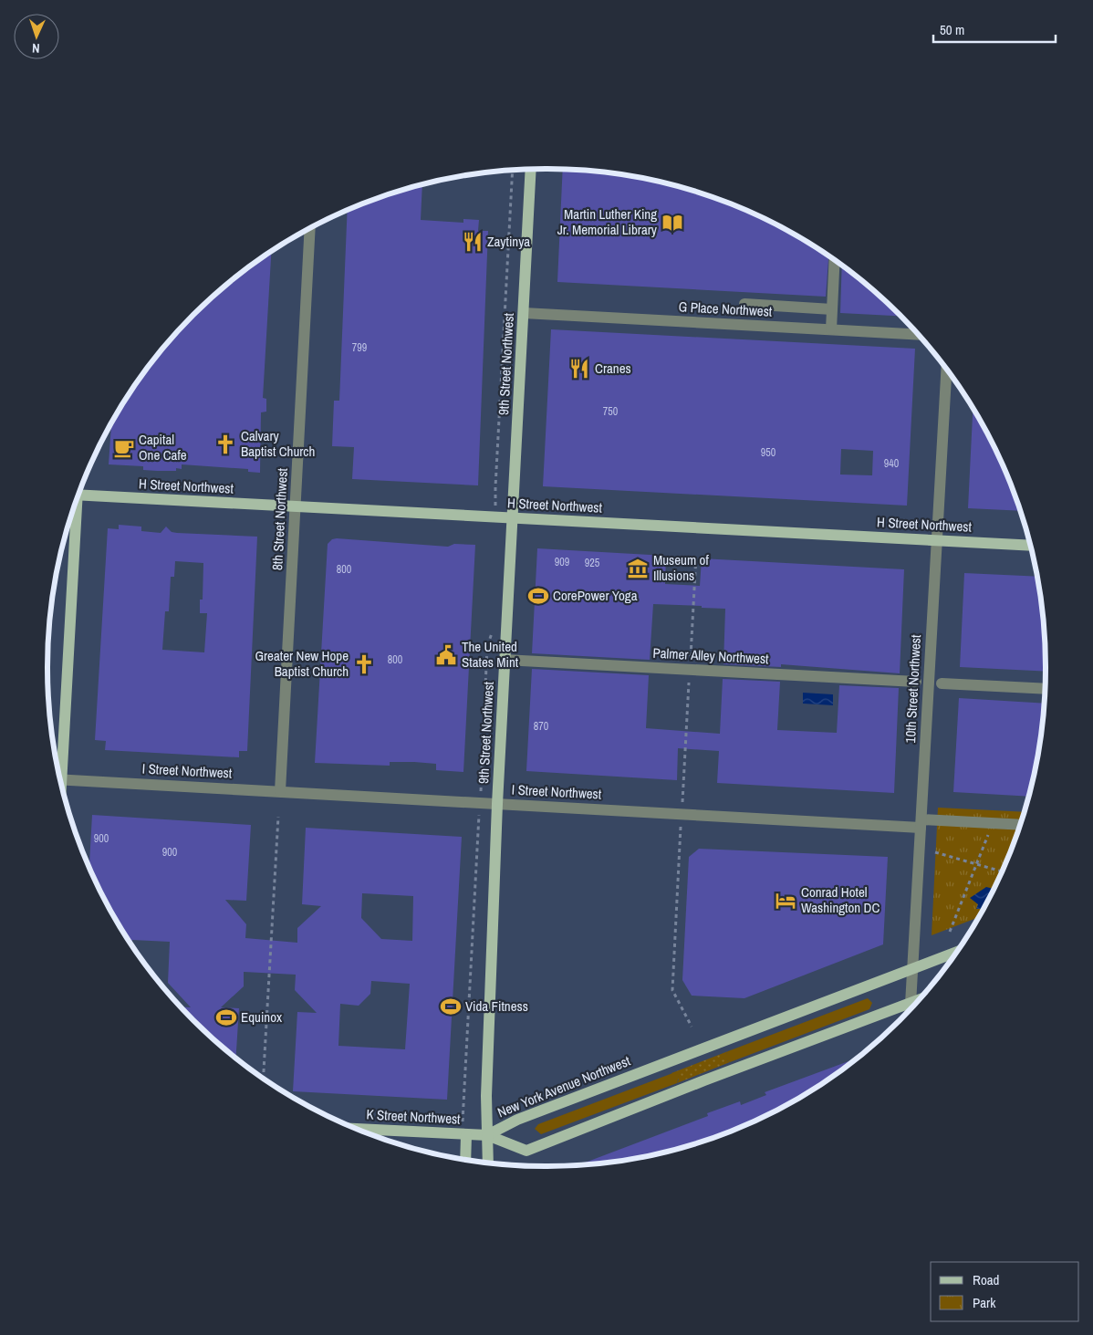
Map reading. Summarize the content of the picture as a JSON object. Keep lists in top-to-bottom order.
{
  "streets": {
    "main road": [
      "9th Street Northwest",
      "H Street Northwest",
      "New York Avenue Northwest",
      "K Street Northwest"
    ],
    "street": [
      "G Place Northwest",
      "8th Street Northwest",
      "Palmer Alley Northwest",
      "10th Street Northwest",
      "I Street Northwest"
    ]
  },
  "crossings": [
    ["G Place Northwest", "9th Street Northwest"],
    ["9th Street Northwest", "H Street Northwest"],
    ["9th Street Northwest", "Palmer Alley Northwest"],
    ["9th Street Northwest", "I Street Northwest"],
    ["9th Street Northwest", "New York Avenue Northwest"],
    ["9th Street Northwest", "K Street Northwest"],
    ["H Street Northwest", "8th Street Northwest"],
    ["H Street Northwest", "10th Street Northwest"],
    ["8th Street Northwest", "I Street Northwest"],
    ["10th Street Northwest", "I Street Northwest"],
    ["10th Street Northwest", "New York Avenue Northwest"],
    ["New York Avenue Northwest", "K Street Northwest"]
  ],
  "places": {
    "library": ["Martin Luther King Jr. Memorial Library"],
    "restaurant": ["Zaytinya", "Cranes"],
    "church": ["Calvary Baptist Church", "Greater New Hope Baptist Church"],
    "cafe": ["Capital One Cafe"],
    "museum": ["Museum of Illusions"],
    "sports": ["CorePower Yoga", "Vida Fitness", "Equinox"],
    "public building": ["The United States Mint"],
    "hotel": ["Conrad Hotel Washington DC"]
  },
  "house_numbers": [
    "799",
    "750",
    "950",
    "940",
    "909",
    "925",
    "800",
    "800",
    "870",
    "900",
    "900"
  ],
  "legend": ["Road", "Park"],
  "scale_bar": "50 m",
  "north": "bottom"
}
